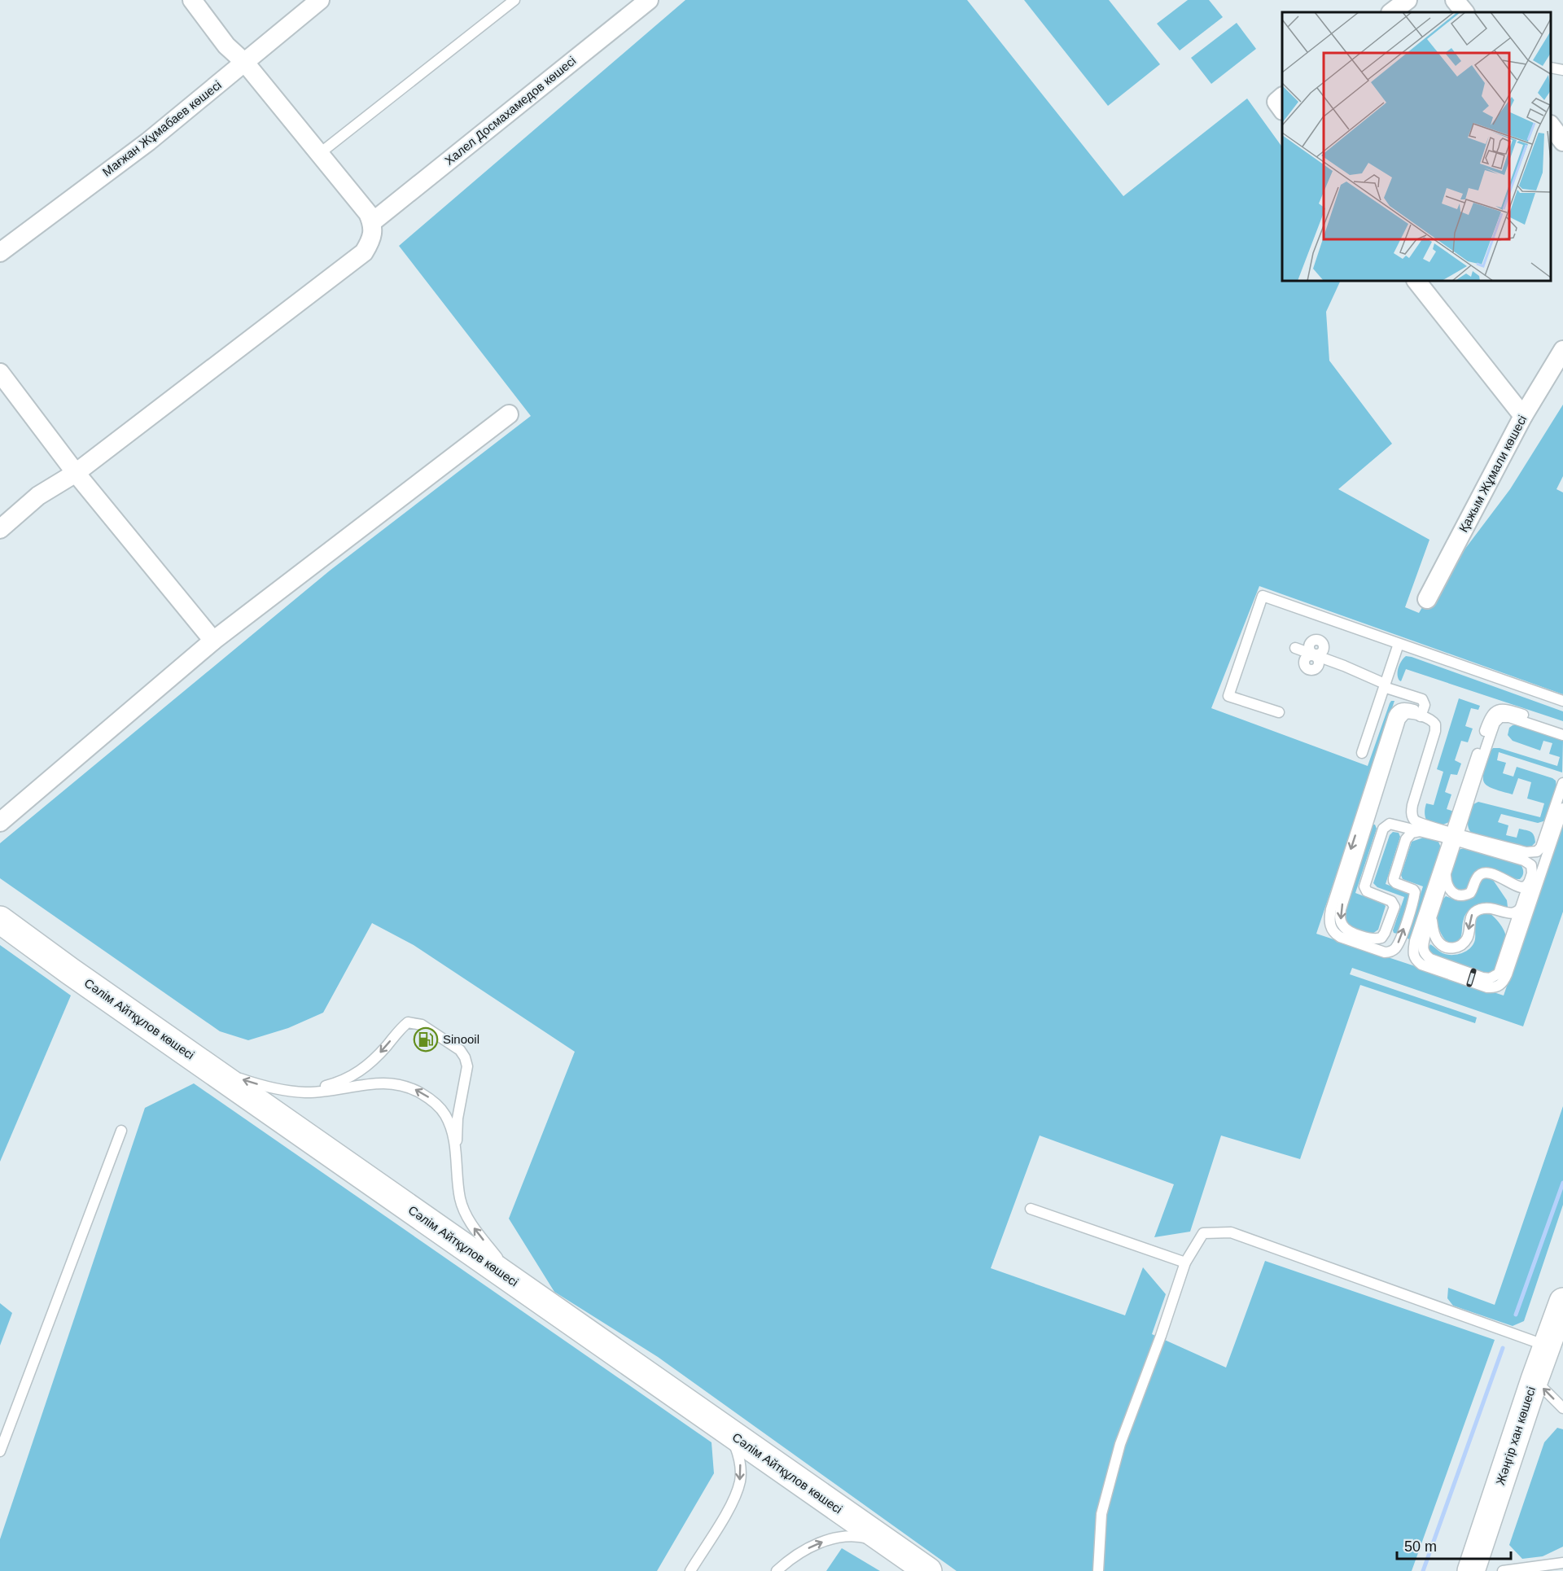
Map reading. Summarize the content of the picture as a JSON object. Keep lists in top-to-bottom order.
{
  "streets": {
    "main road": ["Сәлім Айтқұлов көшесі", "Жәңгір хан көшесі"],
    "street": ["Халел Досмахамедов көшесі", "Мағжан Жұмабаев көшесі", "Қажым Жұмали көшесі"]
  },
  "places": {
    "fuel station": ["Sinooil"]
  },
  "scale_bar": "50 m"
}
